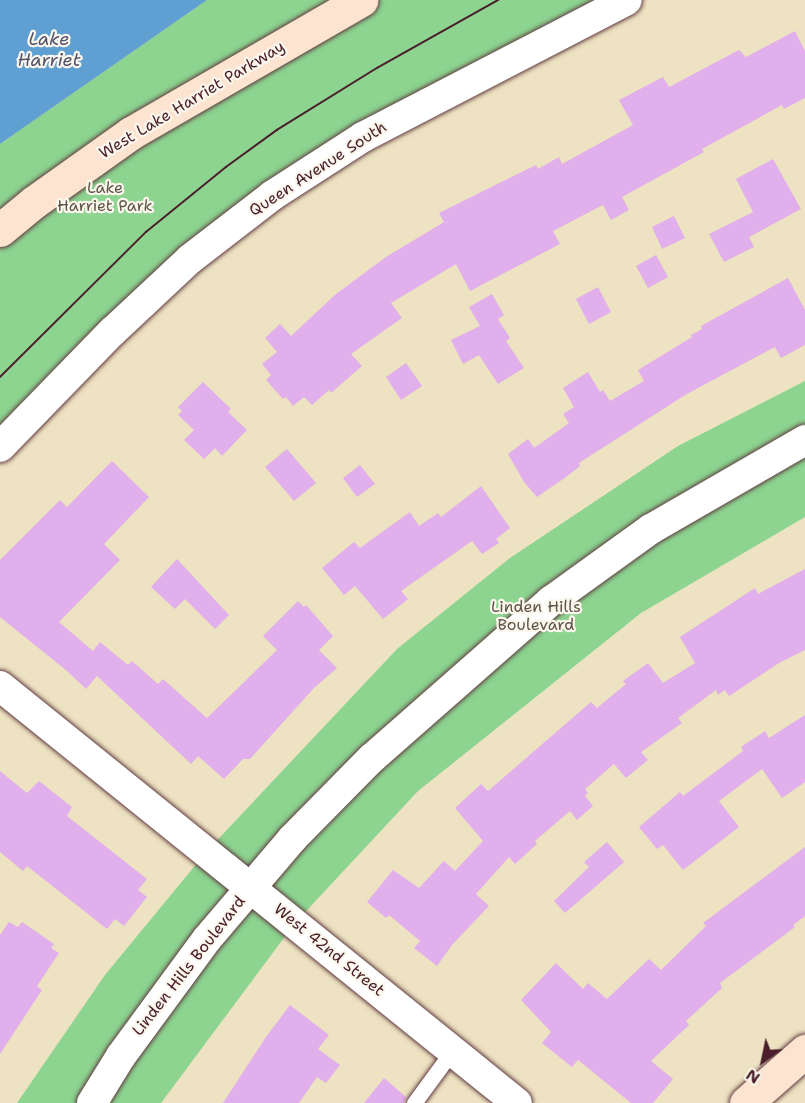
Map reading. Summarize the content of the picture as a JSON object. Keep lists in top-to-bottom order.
{
  "streets": {
    "street": [
      "West Lake Harriet Parkway",
      "Queen Avenue South",
      "West 42nd Street",
      "Linden Hills Boulevard"
    ]
  },
  "crossings": [
    ["West 42nd Street", "Linden Hills Boulevard"]
  ],
  "water": ["Lake Harriet"],
  "parks": ["Lake Harriet Park", "Linden Hills Boulevard"],
  "north": "bottom left"
}
